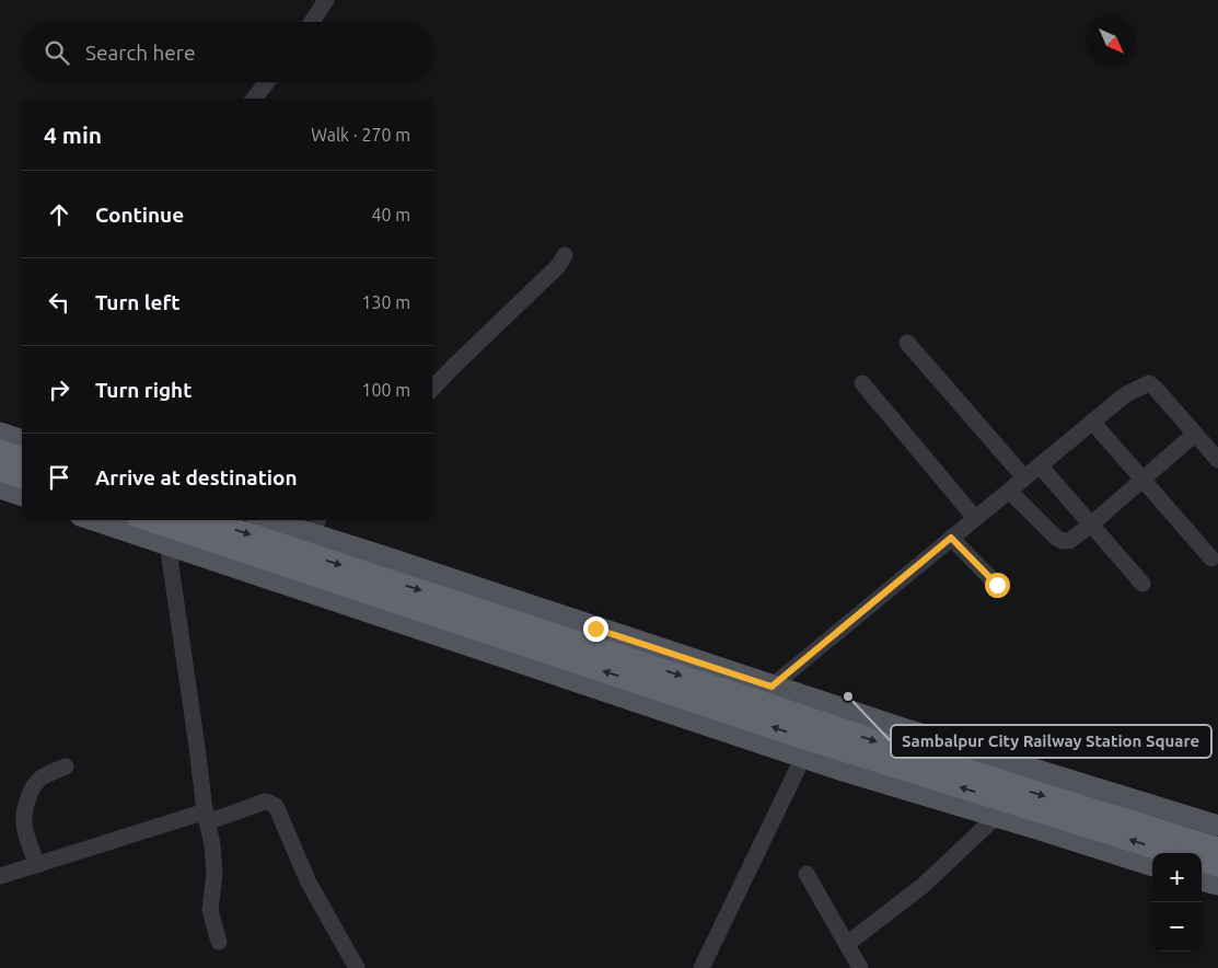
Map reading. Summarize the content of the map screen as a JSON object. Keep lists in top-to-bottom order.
{
  "places": ["Sambalpur City Railway Station Square"],
  "north": "bottom right",
  "page": {
    "search": "Search here",
    "heading": ["4 min", "Walk · 270 m"],
    "list": [
      ["Continue", "40 m"],
      ["Turn left", "130 m"],
      ["Turn right", "100 m"],
      "Arrive at destination"
    ],
    "map_buttons": ["+", "−"]
  }
}
